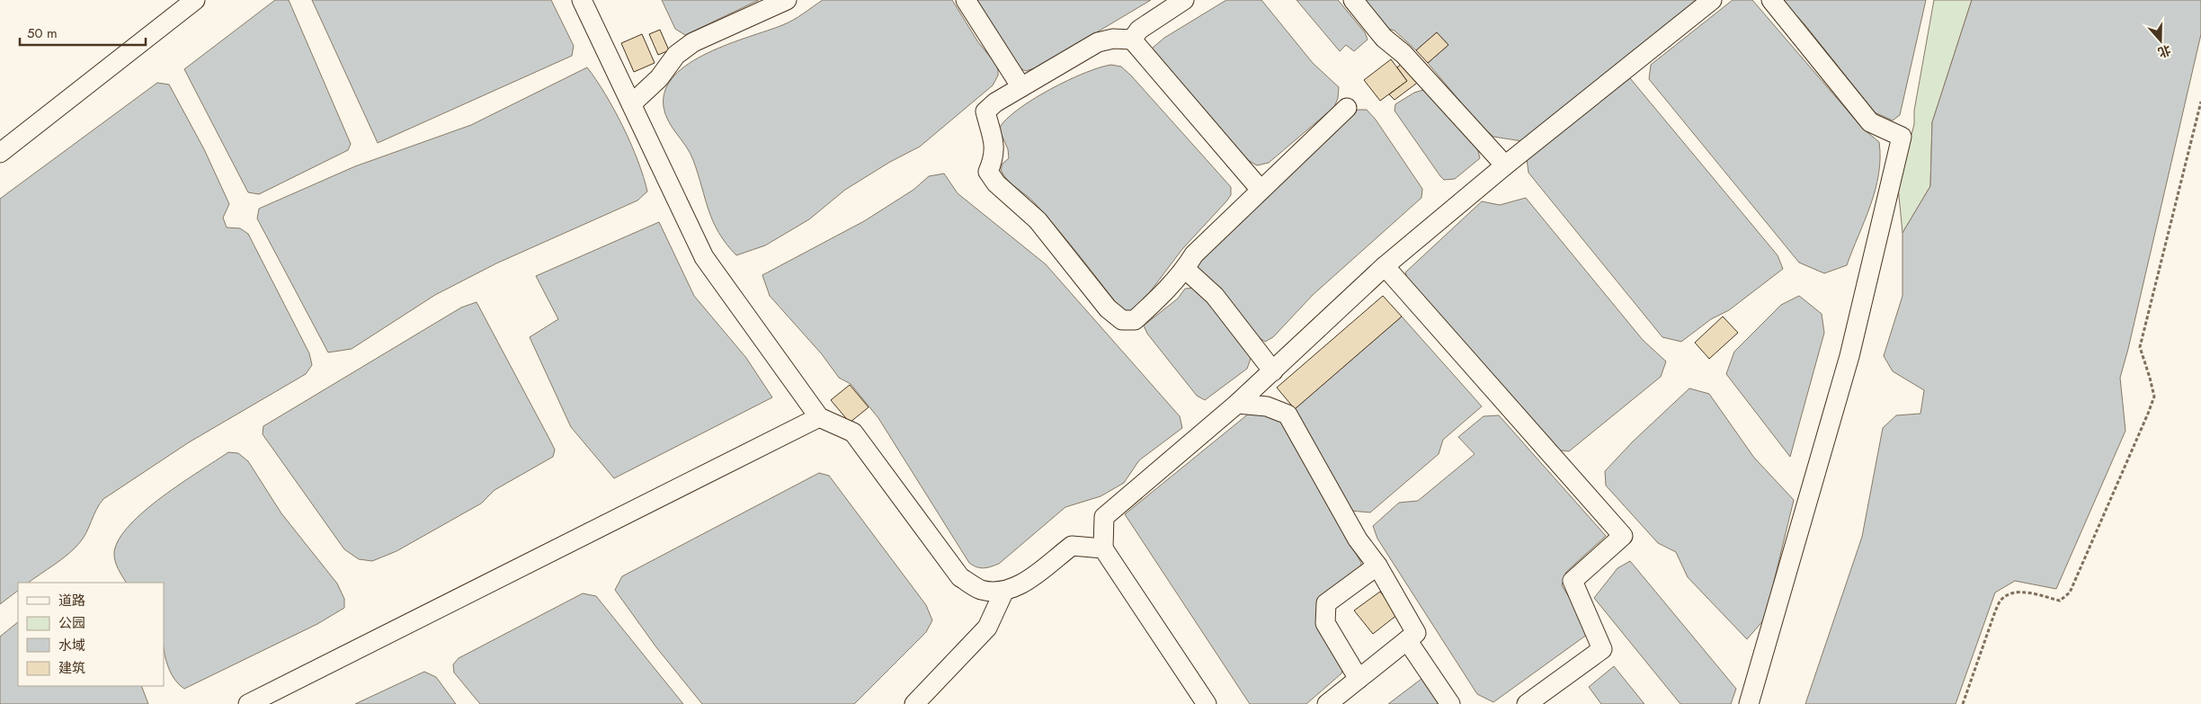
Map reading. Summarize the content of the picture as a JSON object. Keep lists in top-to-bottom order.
{
  "legend": [
    "道路",
    "公园",
    "水域",
    "建筑"
  ],
  "scale_bar": "50 m",
  "north": "bottom"
}
